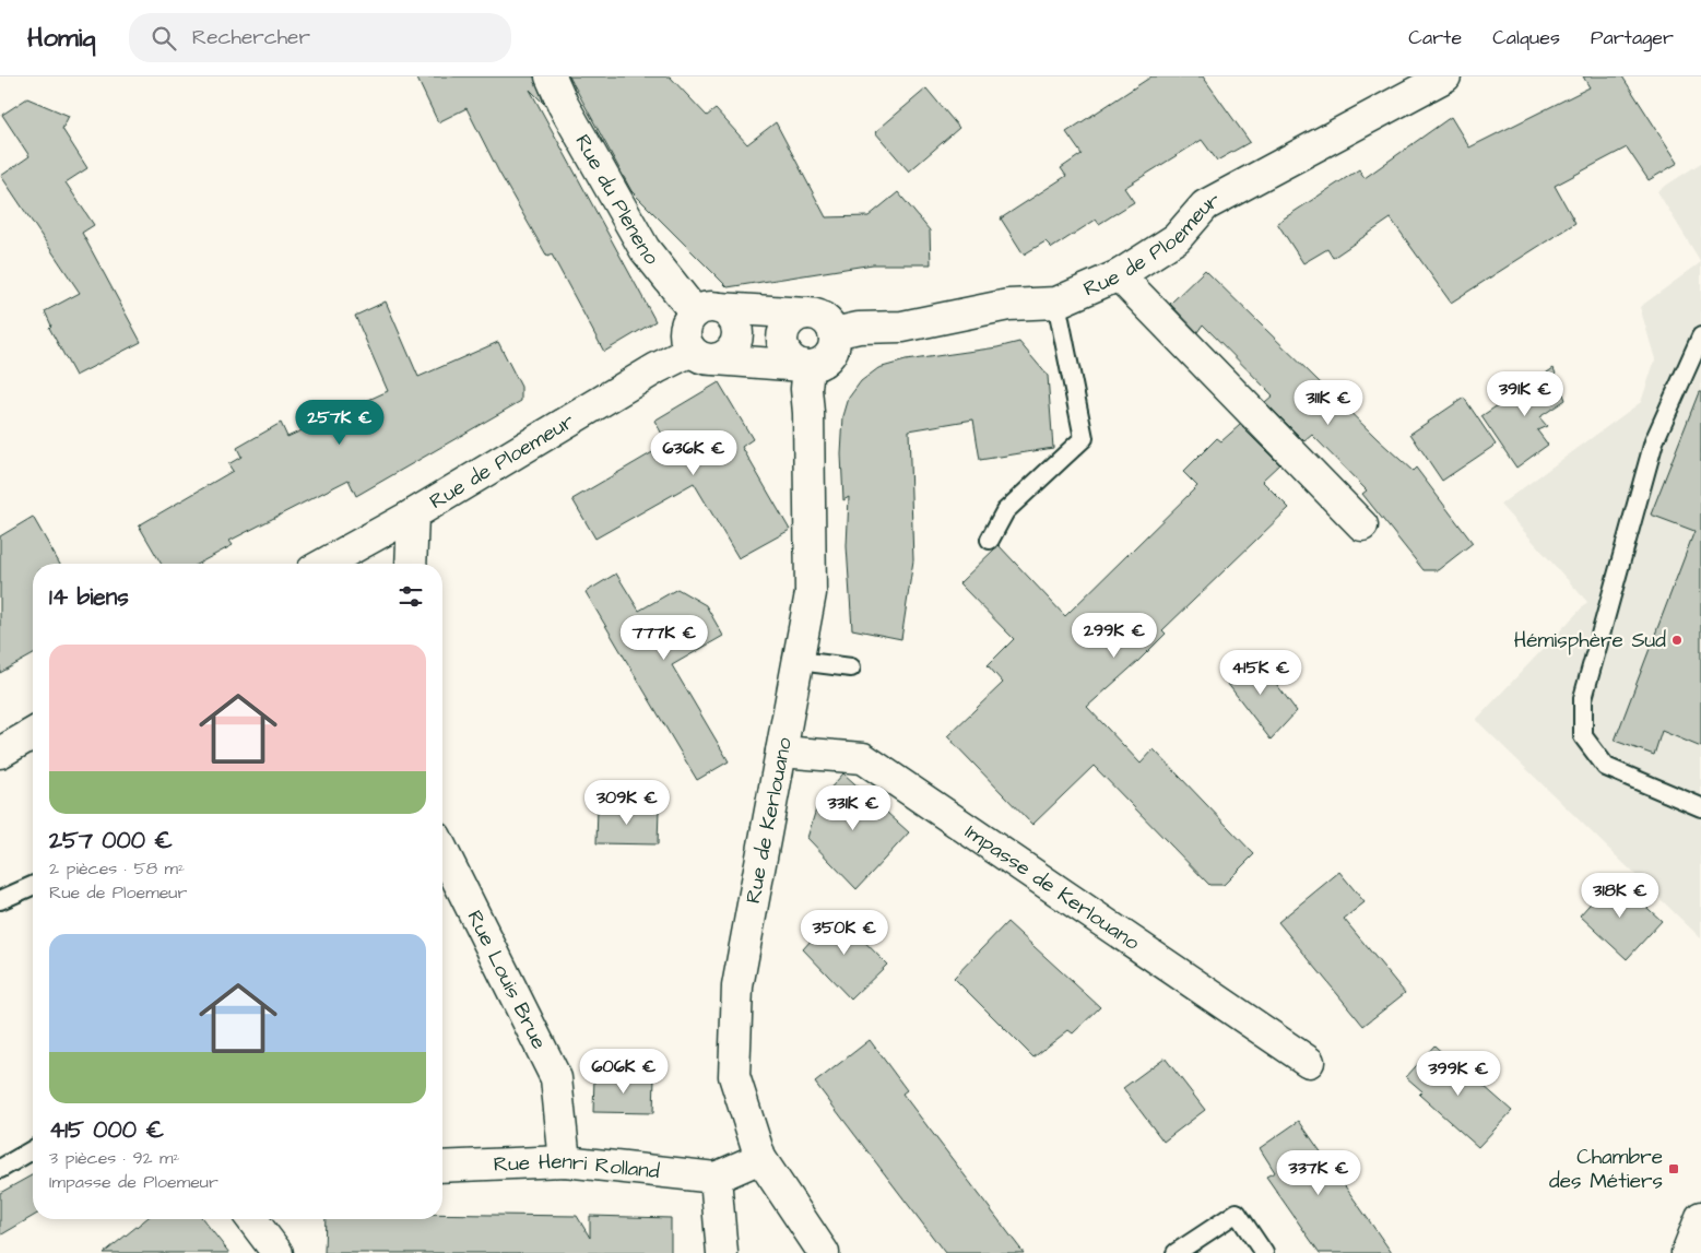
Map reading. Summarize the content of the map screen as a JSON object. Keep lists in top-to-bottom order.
{
  "streets": {
    "street": [
      "Rue du Pleneno",
      "Rue de Ploemeur",
      "Rue de Kerlouano",
      "Impasse de Kerlouano",
      "Rue Louis Brue",
      "Rue Henri Rolland"
    ]
  },
  "crossings": [
    ["Rue du Pleneno", "Rue de Ploemeur"],
    ["Rue de Ploemeur", "Rue de Kerlouano"],
    ["Rue de Kerlouano", "Impasse de Kerlouano"],
    ["Rue de Kerlouano", "Rue Henri Rolland"],
    ["Rue Louis Brue", "Rue Henri Rolland"]
  ],
  "places": {
    "other": ["Hémisphère Sud"],
    "transit": ["Chambre des Métiers"]
  },
  "page": {
    "header": "Homiq",
    "search": "Rechercher",
    "nav": ["Carte", "Calques", "Partager"],
    "price": [
      "391K €",
      "311K €",
      "257K €",
      "636K €",
      "299K €",
      "777K €",
      "415K €",
      "309K €",
      "331K €",
      "318K €",
      "350K €",
      "606K €",
      "399K €",
      "337K €"
    ],
    "heading": "14 biens",
    "list": [
      {
        "name": "257 000 €",
        "note": "2 pièces · 58 m² · Rue de Ploemeur"
      },
      {
        "name": "415 000 €",
        "note": "3 pièces · 92 m² · Impasse de Ploemeur"
      }
    ]
  }
}
